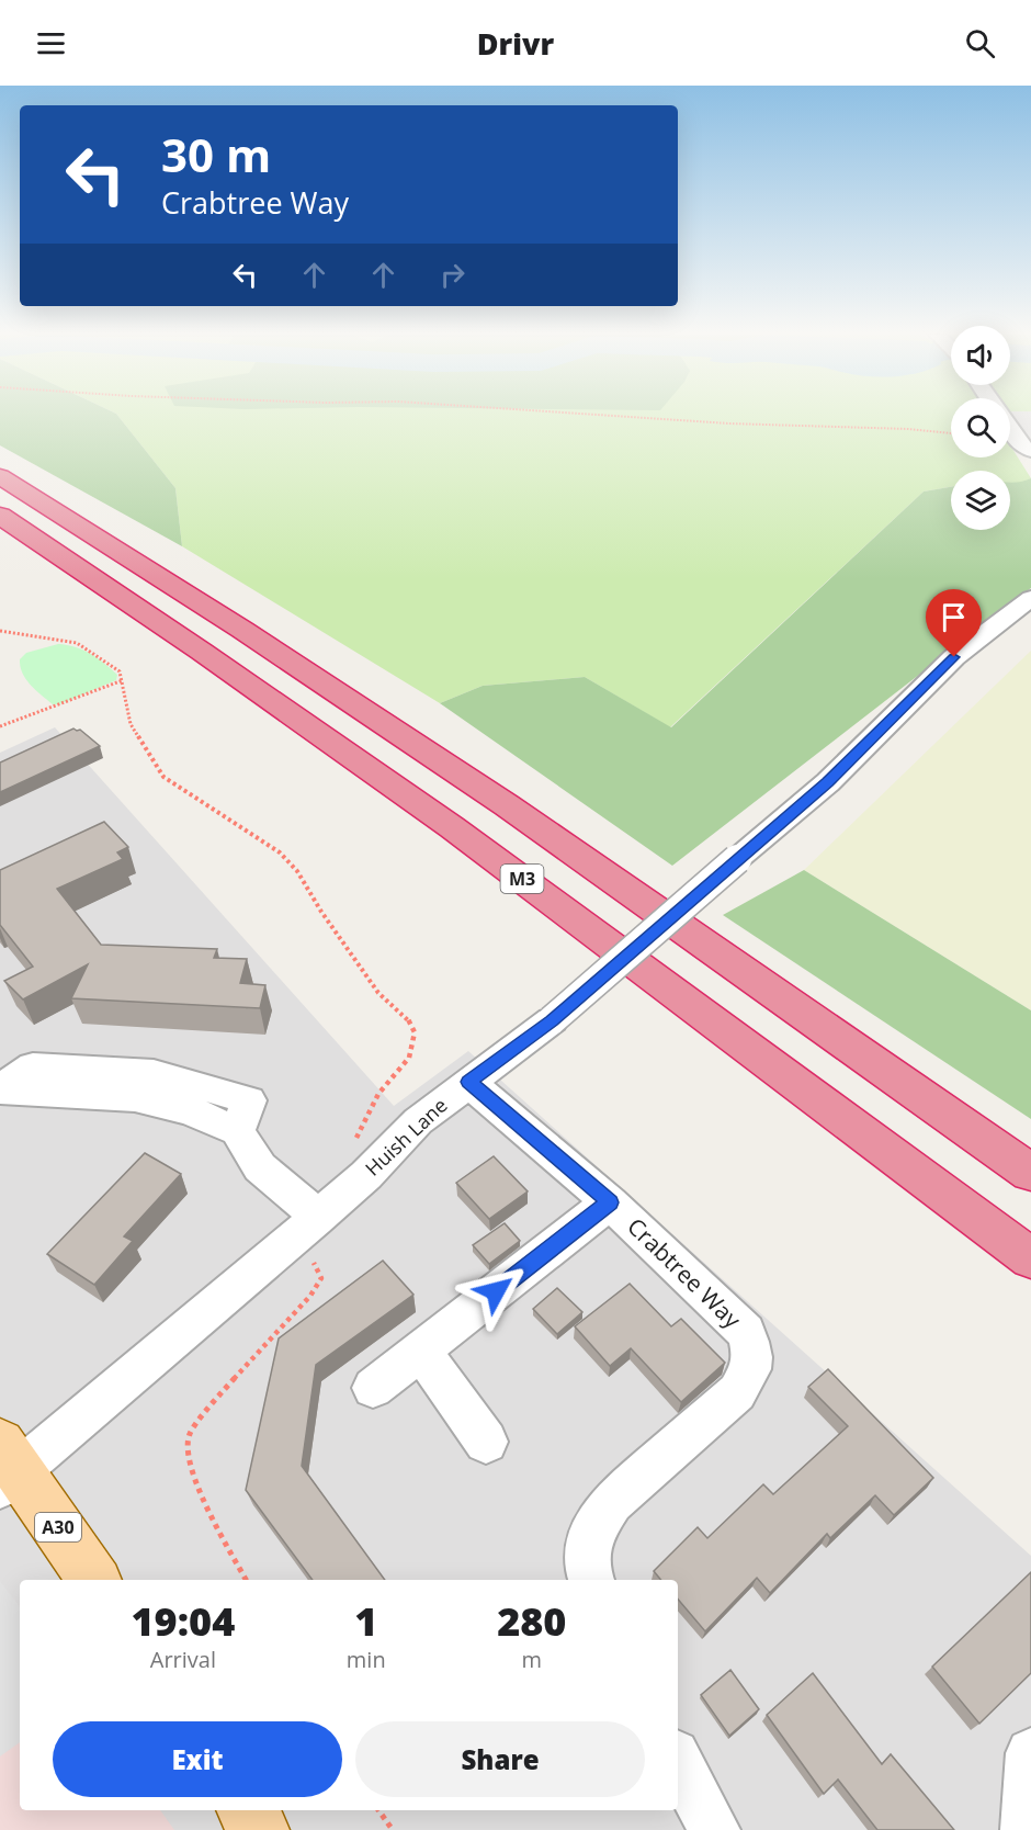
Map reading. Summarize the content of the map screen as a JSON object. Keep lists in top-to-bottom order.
{
  "streets": {
    "highway": ["M3"],
    "main road": ["A30"],
    "street": ["Huish Lane", "Crabtree Way"]
  },
  "crossings": [
    ["Huish Lane", "Crabtree Way"],
    ["Huish Lane", "A30"]
  ],
  "page": {
    "header": "Drivr",
    "turn": ["30 m", "Crabtree Way"],
    "eta": [
      "19:04",
      "Arrival",
      "1",
      "min",
      "280",
      "m"
    ],
    "buttons": ["Exit", "Share"]
  }
}
